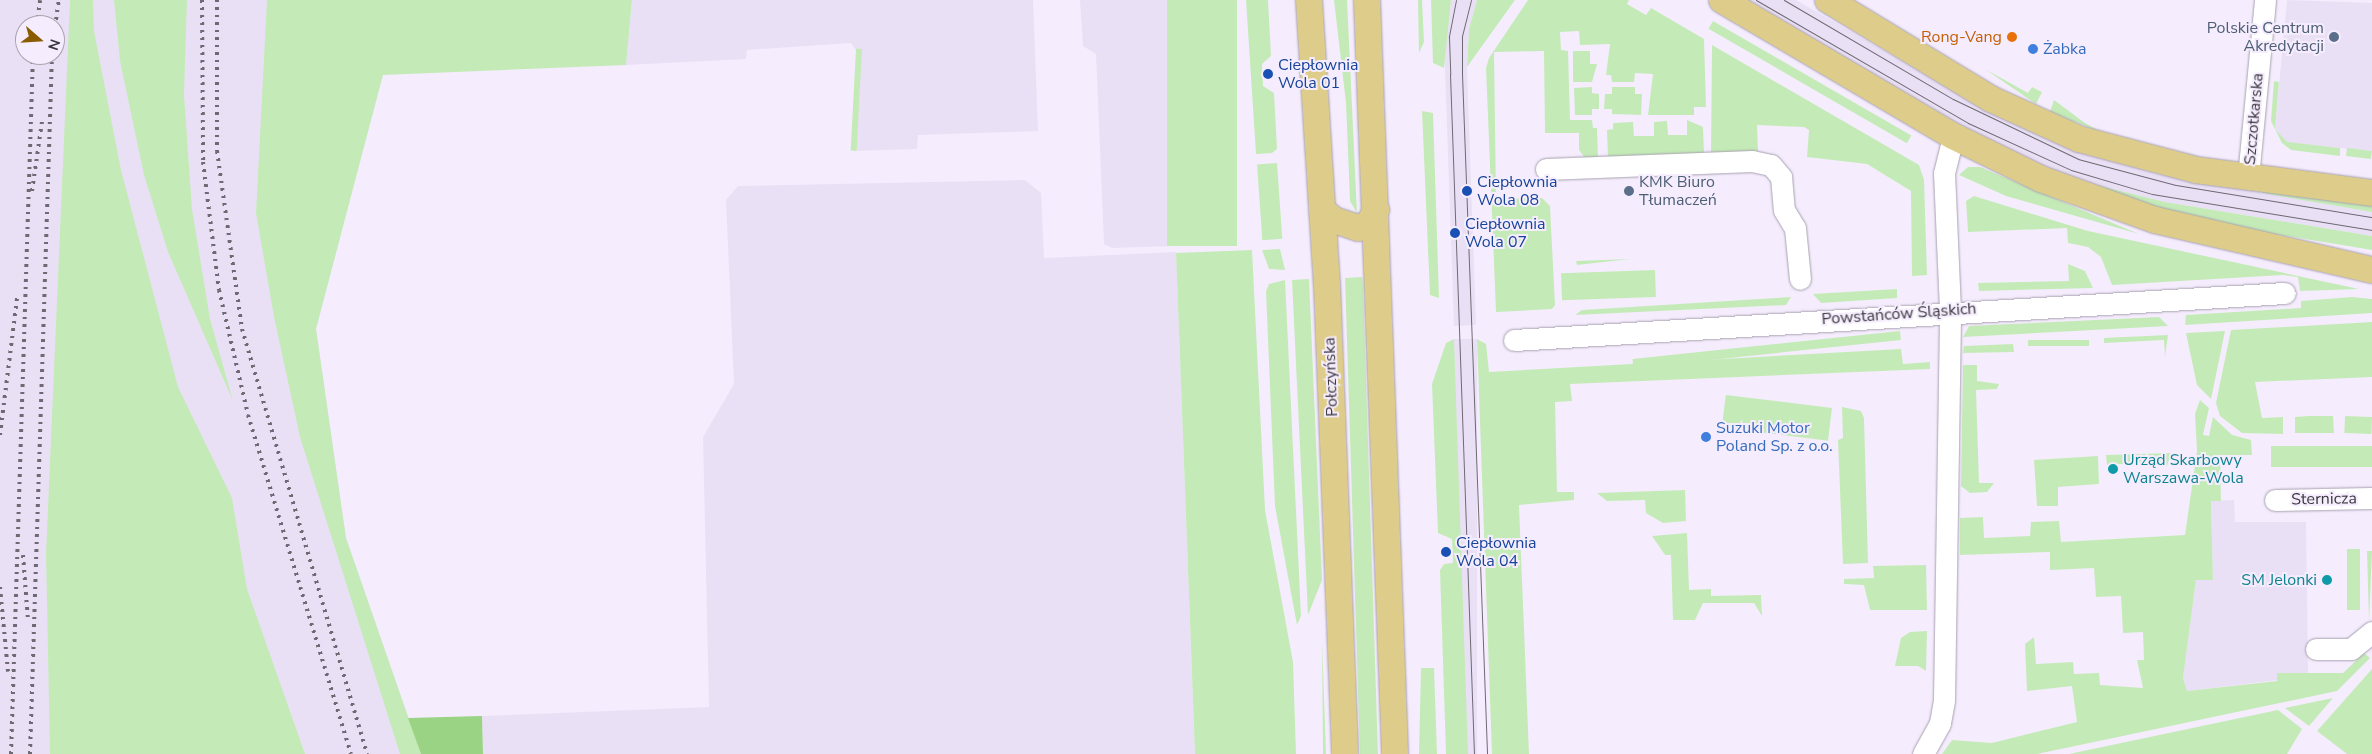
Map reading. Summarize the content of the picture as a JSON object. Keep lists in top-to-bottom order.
{
  "streets": {
    "main road": ["Połczyńska"],
    "street": ["Szczotkarska", "Powstańców Śląskich", "Sternicza"]
  },
  "places": [
    "Rong-Vang",
    "Polskie Centrum Akredytacji",
    "Żabka",
    "Ciepłownia Wola 01",
    "Ciepłownia Wola 08",
    "KMK Biuro Tłumaczeń",
    "Ciepłownia Wola 07",
    "Suzuki Motor Poland Sp. z o.o.",
    "Urząd Skarbowy Warszawa-Wola",
    "Ciepłownia Wola 04",
    "SM Jelonki"
  ],
  "north": "right"
}
